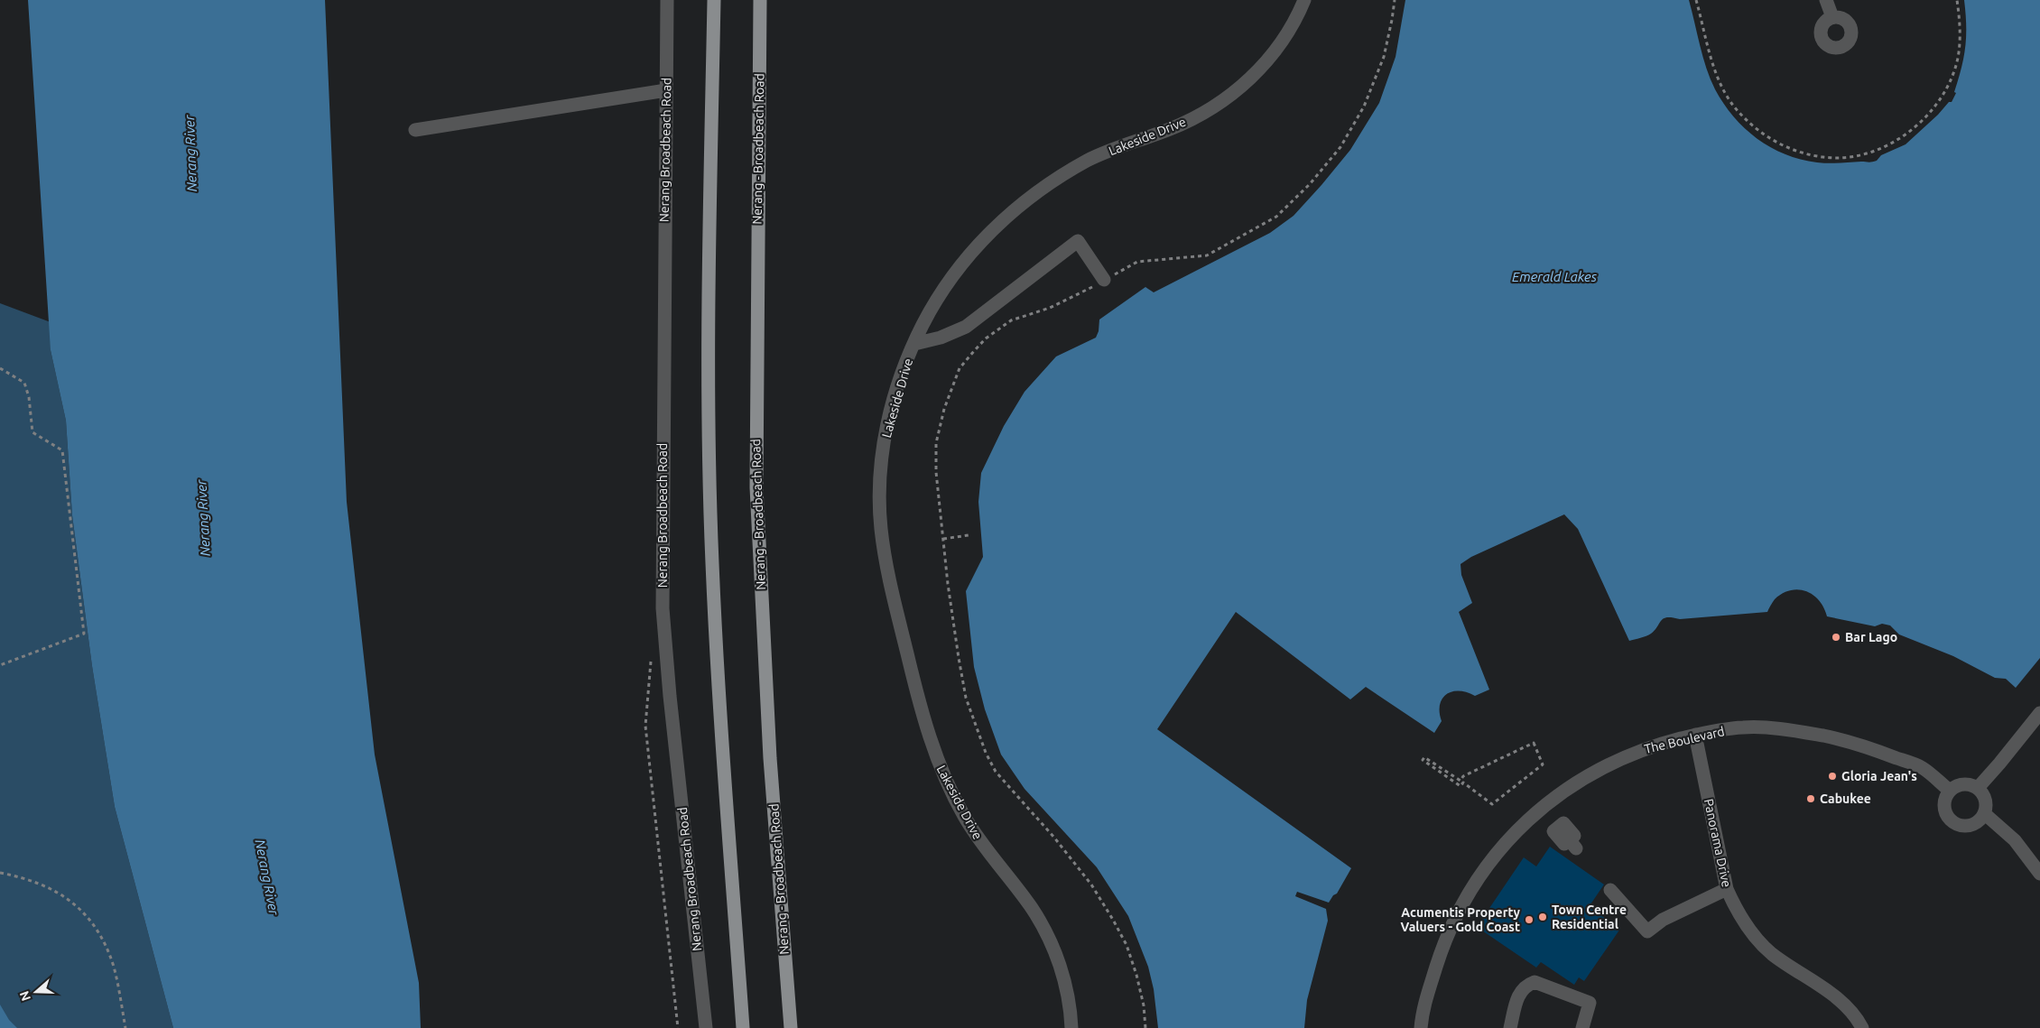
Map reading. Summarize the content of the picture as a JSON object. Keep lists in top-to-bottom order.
{
  "streets": {
    "main road": ["Nerang - Broadbeach Road"],
    "street": [
      "Lakeside Drive",
      "Nerang Broadbeach Road",
      "The Boulevard",
      "Panorama Drive"
    ]
  },
  "crossings": [
    ["The Boulevard", "Panorama Drive"]
  ],
  "water": ["Nerang River", "Emerald Lakes"],
  "places": [
    "Bar Lago",
    "Gloria Jean's",
    "Cabukee",
    "Town Centre Residential",
    "Acumentis Property Valuers - Gold Coast"
  ],
  "north": "left"
}
